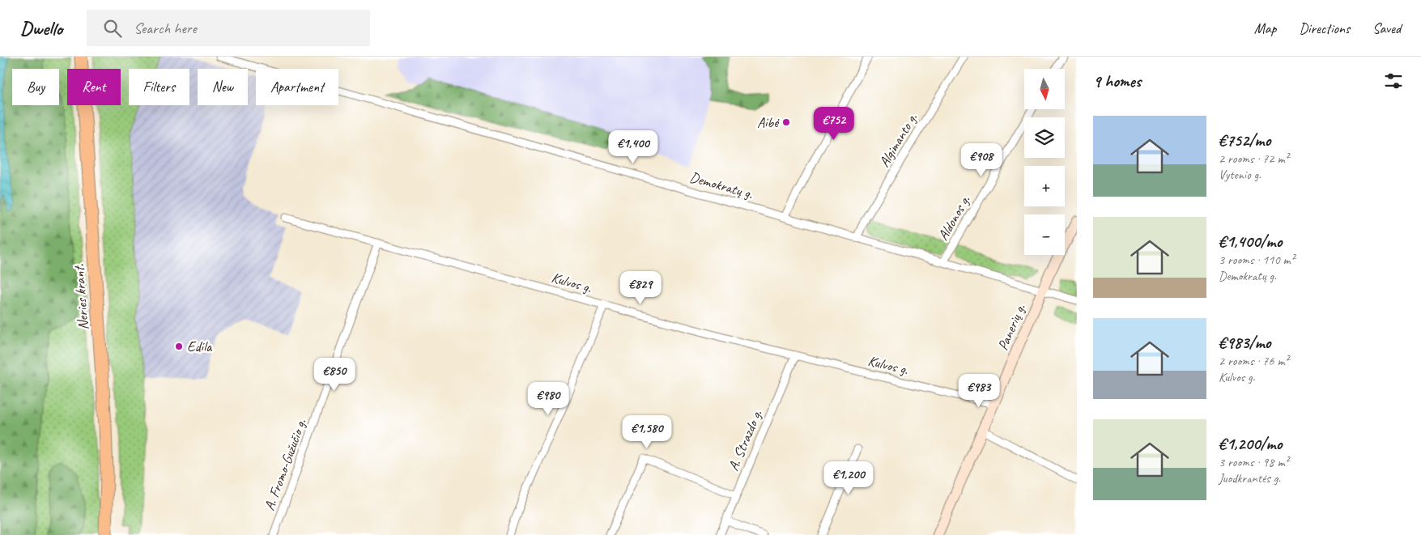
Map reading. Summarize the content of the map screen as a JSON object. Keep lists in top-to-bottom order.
{
  "streets": {
    "main road": ["Neries krant.", "Panerių g."],
    "street": [
      "Algimanto g.",
      "Demokratų g.",
      "Aldonos g.",
      "Kulvos g.",
      "A. Strazdo g.",
      "A. Fromo-Gužučio g."
    ]
  },
  "crossings": [
    ["Algimanto g.", "Demokratų g."],
    ["Demokratų g.", "Aldonos g."],
    ["Demokratų g.", "Panerių g."],
    ["Kulvos g.", "Panerių g."],
    ["Kulvos g.", "A. Strazdo g."],
    ["Kulvos g.", "A. Fromo-Gužučio g."]
  ],
  "places": ["Aibė", "Edila"],
  "north": "bottom",
  "page": {
    "header": "Dwello",
    "search": "Search here",
    "nav": ["Map", "Directions", "Saved"],
    "heading": "9 homes",
    "map_buttons": ["+", "−"],
    "chip": [
      "Buy",
      "Rent",
      "Filters",
      "New",
      "Apartment"
    ],
    "list": [
      {
        "name": "€752/mo",
        "note": "2 rooms · 72 m² · Vytenio g."
      },
      {
        "name": "€1,400/mo",
        "note": "3 rooms · 110 m² · Demokratų g."
      },
      {
        "name": "€983/mo",
        "note": "2 rooms · 76 m² · Kulvos g."
      },
      {
        "name": "€1,200/mo",
        "note": "3 rooms · 98 m² · Juodkrantės g."
      }
    ],
    "price": [
      "€752",
      "€1,400",
      "€908",
      "€829",
      "€850",
      "€983",
      "€980",
      "€1,580",
      "€1,200"
    ]
  }
}
